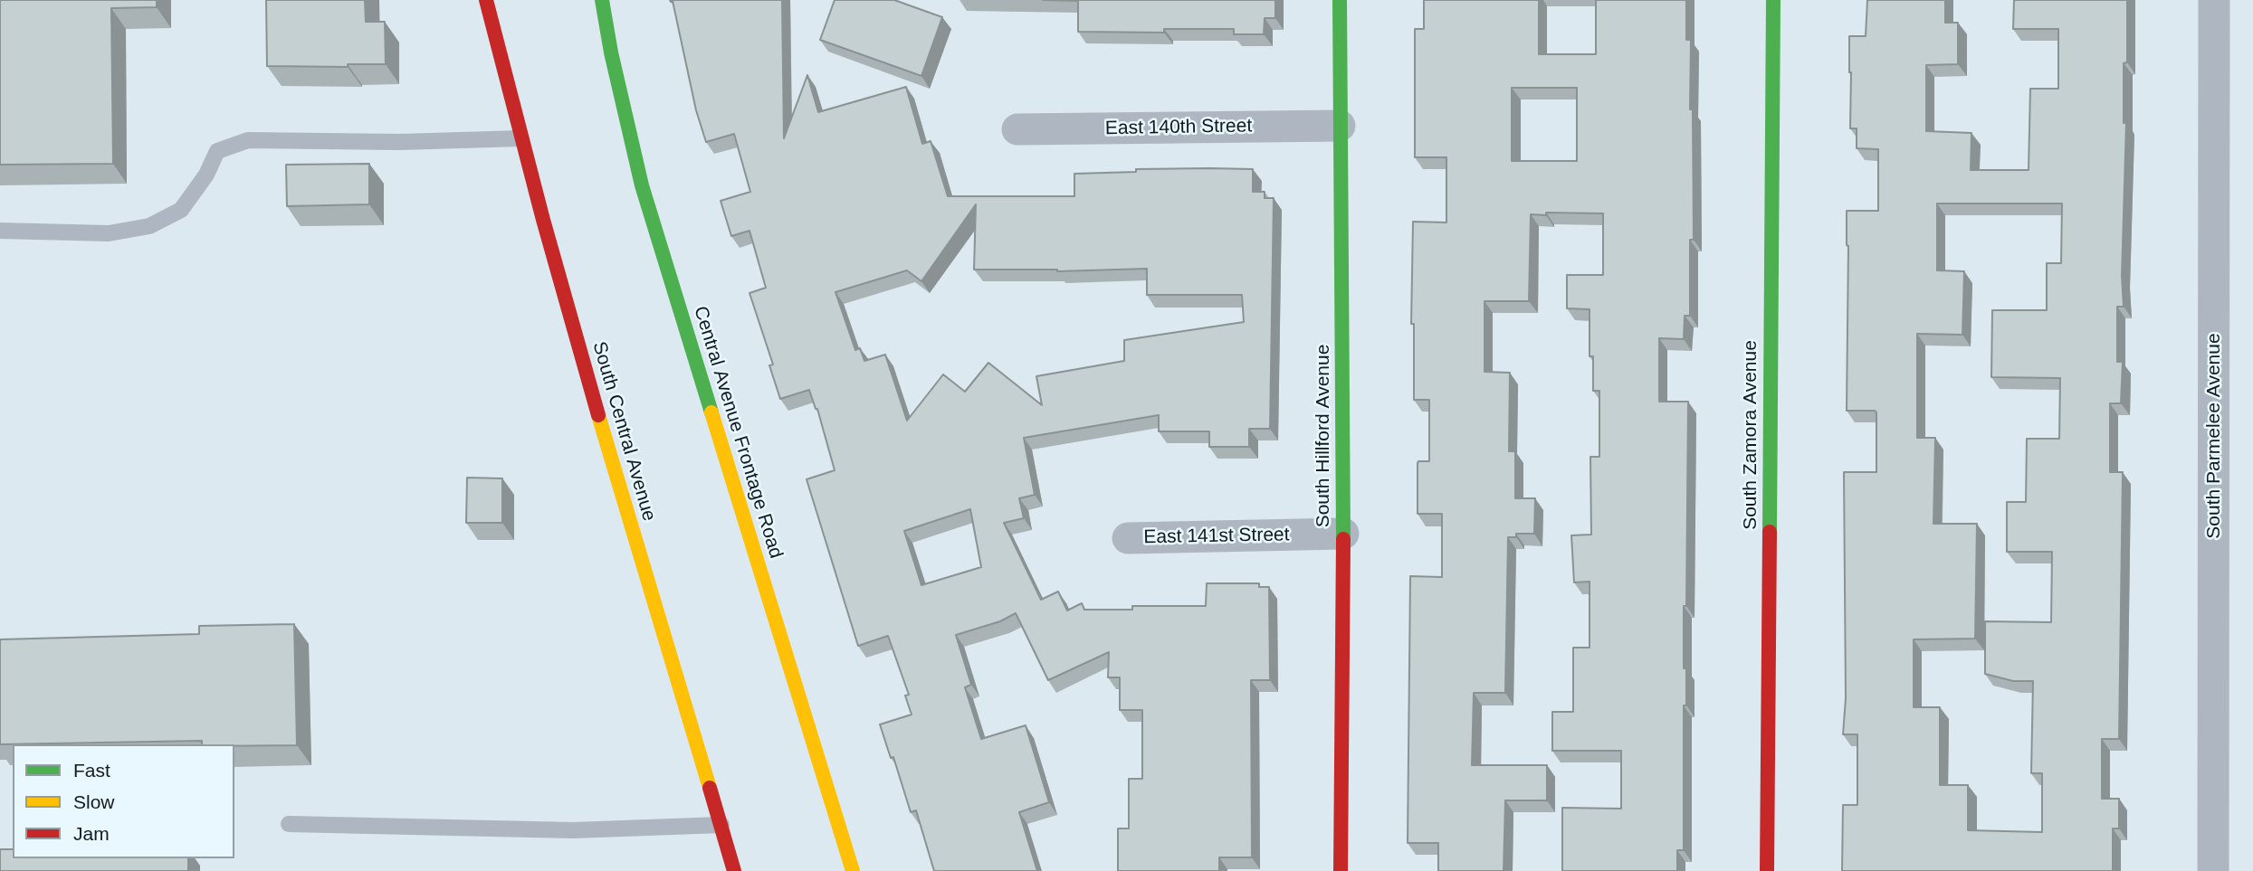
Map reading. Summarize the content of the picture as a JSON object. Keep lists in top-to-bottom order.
{
  "streets": {
    "street": [
      "East 140th Street",
      "South Central Avenue",
      "Central Avenue Frontage Road",
      "South Zamora Avenue",
      "South Hillford Avenue",
      "South Parmelee Avenue",
      "East 141st Street"
    ]
  },
  "crossings": [
    ["East 140th Street", "South Hillford Avenue"],
    ["South Hillford Avenue", "East 141st Street"]
  ],
  "legend": ["Fast", "Slow", "Jam"]
}
